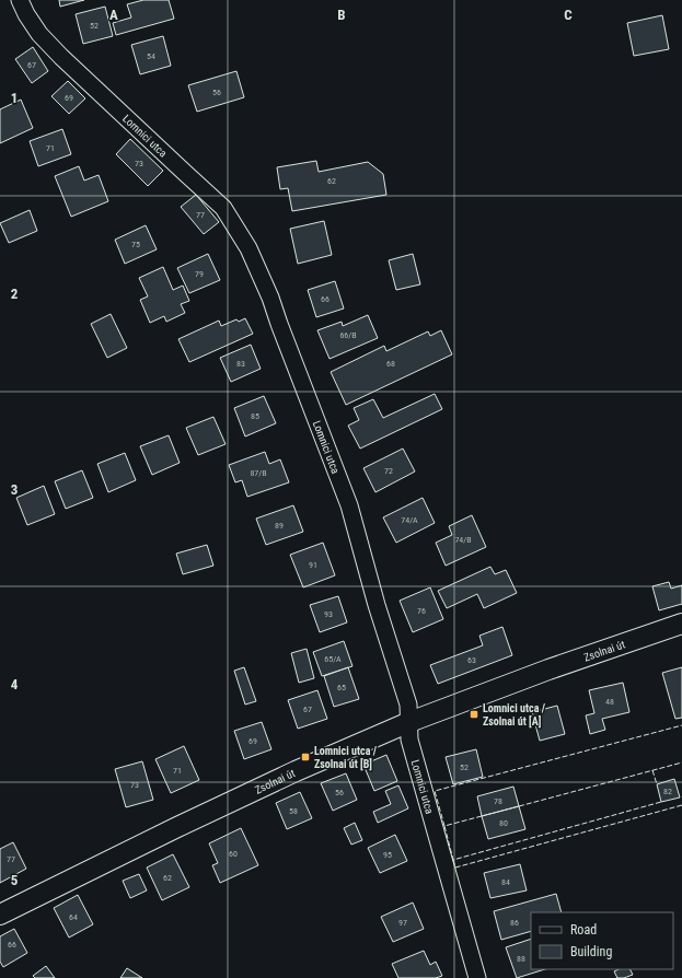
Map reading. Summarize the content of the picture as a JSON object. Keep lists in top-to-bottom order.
{
  "streets": {
    "street": ["Lomnici utca", "Zsolnai út"]
  },
  "crossings": [
    ["Lomnici utca", "Zsolnai út"]
  ],
  "places": {
    "transit": ["Lomnici utca / Zsolnai út [A]", "Lomnici utca / Zsolnai út [B]"]
  },
  "house_numbers": [
    "52",
    "54",
    "67",
    "56",
    "69",
    "71",
    "73",
    "62",
    "77",
    "75",
    "79",
    "66",
    "66/B",
    "83",
    "68",
    "85",
    "72",
    "87/B",
    "74/A",
    "89",
    "74/B",
    "91",
    "76",
    "93",
    "65/A",
    "63",
    "65",
    "48",
    "67",
    "69",
    "52",
    "71",
    "73",
    "82",
    "56",
    "78",
    "58",
    "80",
    "60",
    "95",
    "77",
    "62",
    "84",
    "64",
    "97",
    "86",
    "66",
    "88"
  ],
  "legend": ["Road", "Building"],
  "grid": {
    "columns": ["A", "B", "C"],
    "rows": [
      "1",
      "2",
      "3",
      "4",
      "5"
    ]
  }
}
